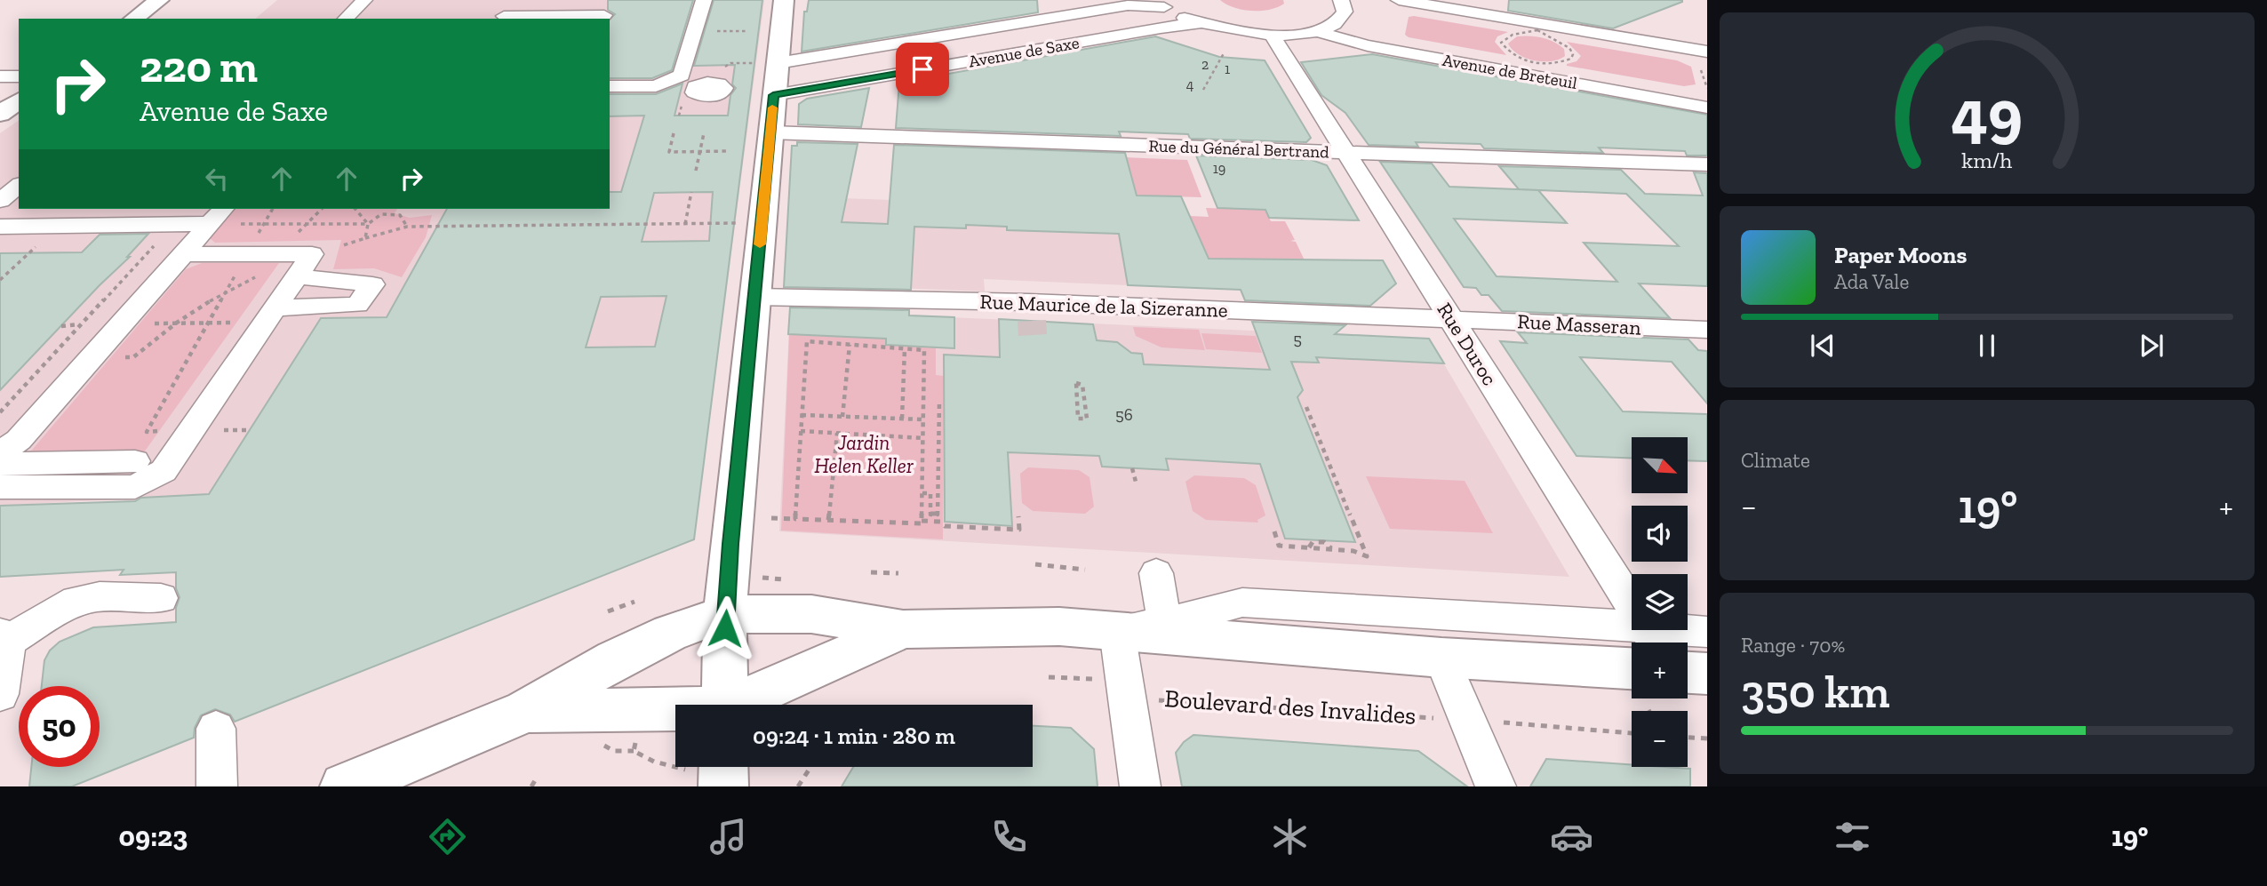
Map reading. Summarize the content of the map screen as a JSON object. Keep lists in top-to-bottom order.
{
  "streets": {
    "street": [
      "Avenue de Saxe",
      "Avenue de Breteuil",
      "Rue du Général Bertrand",
      "Rue Maurice de la Sizeranne",
      "Rue Masseran",
      "Rue Duroc"
    ],
    "path": ["Boulevard des Invalides"]
  },
  "crossings": [
    ["Rue du Général Bertrand", "Rue Duroc"],
    ["Rue Maurice de la Sizeranne", "Rue Masseran"],
    ["Rue Maurice de la Sizeranne", "Rue Duroc"],
    ["Rue Masseran", "Rue Duroc"]
  ],
  "parks": ["Jardin Helen Keller"],
  "house_numbers": [
    "2",
    "1",
    "4",
    "19",
    "5",
    "56"
  ],
  "north": "bottom right",
  "page": {
    "turn": ["220 m", "Avenue de Saxe"],
    "song": ["Paper Moons", "Ada Vale"],
    "tile": [
      "Climate",
      ["Range · 70%", "350 km"]
    ],
    "map_buttons": ["+", "−"],
    "heat": ["−", "19°", "+"],
    "limit": "50",
    "trip": "09:24 · 1 min · 280 m",
    "tabs": ["09:23", "19°"],
    "gauge": ["49", "km/h"]
  }
}
